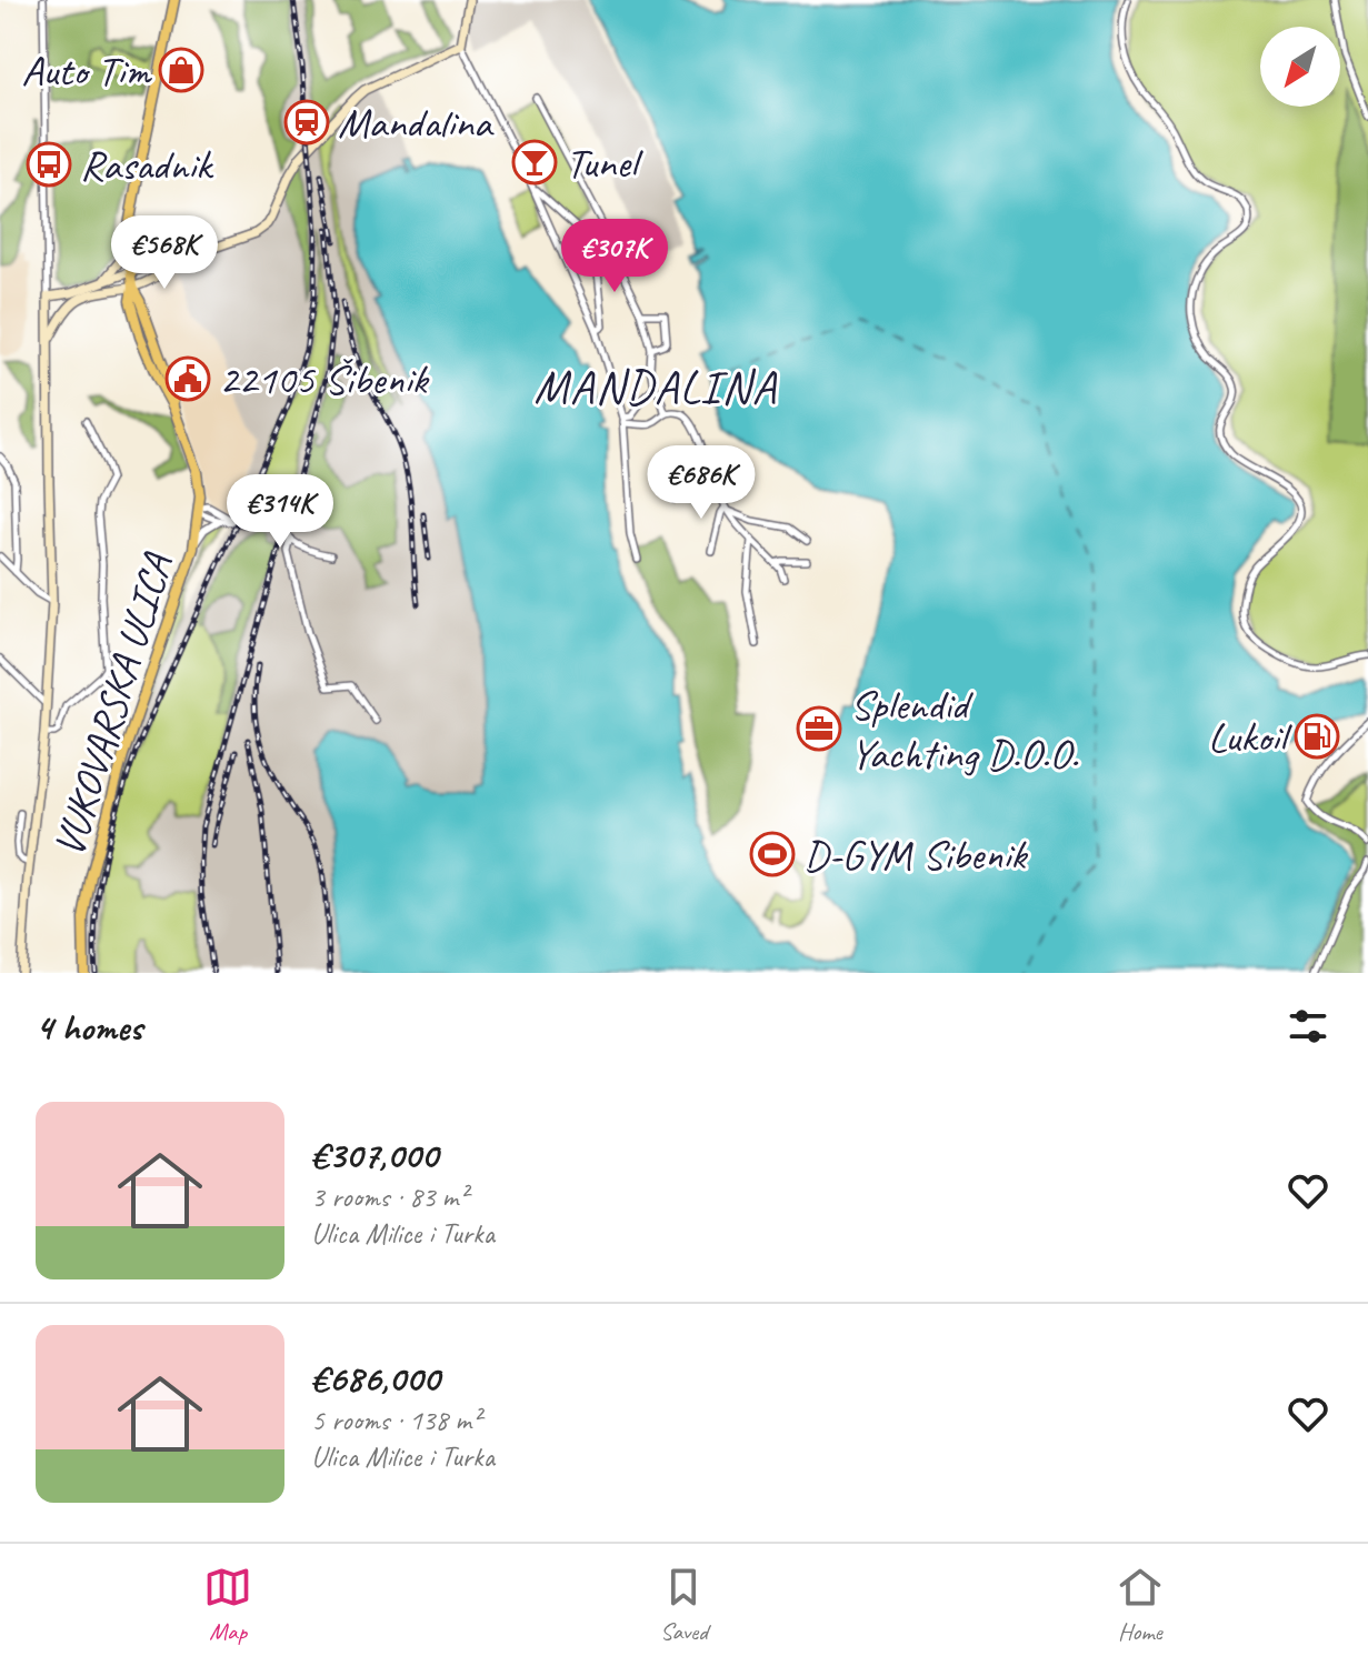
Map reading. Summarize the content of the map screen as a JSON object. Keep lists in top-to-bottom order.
{
  "streets": {
    "main road": ["VUKOVARSKA ULICA"]
  },
  "districts": ["MANDALINA"],
  "places": {
    "shop": ["Auto Tim"],
    "station": ["Mandalina"],
    "bar": ["Tunel"],
    "bus stop": ["Rasadnik"],
    "public building": ["22105 Šibenik"],
    "office": ["Splendid Yachting D.O.O."],
    "fuel station": ["Lukoil"],
    "sports": ["D-GYM Sibenik"]
  },
  "north": "bottom left",
  "page": {
    "price": [
      "€568K",
      "€307K",
      "€686K",
      "€314K"
    ],
    "heading": "4 homes",
    "list": [
      {
        "name": "€307,000",
        "note": "3 rooms · 83 m² · Ulica Milice i Turka"
      },
      {
        "name": "€686,000",
        "note": "5 rooms · 138 m² · Ulica Milice i Turka"
      }
    ],
    "tabs": ["Map", "Saved", "Home"]
  }
}
